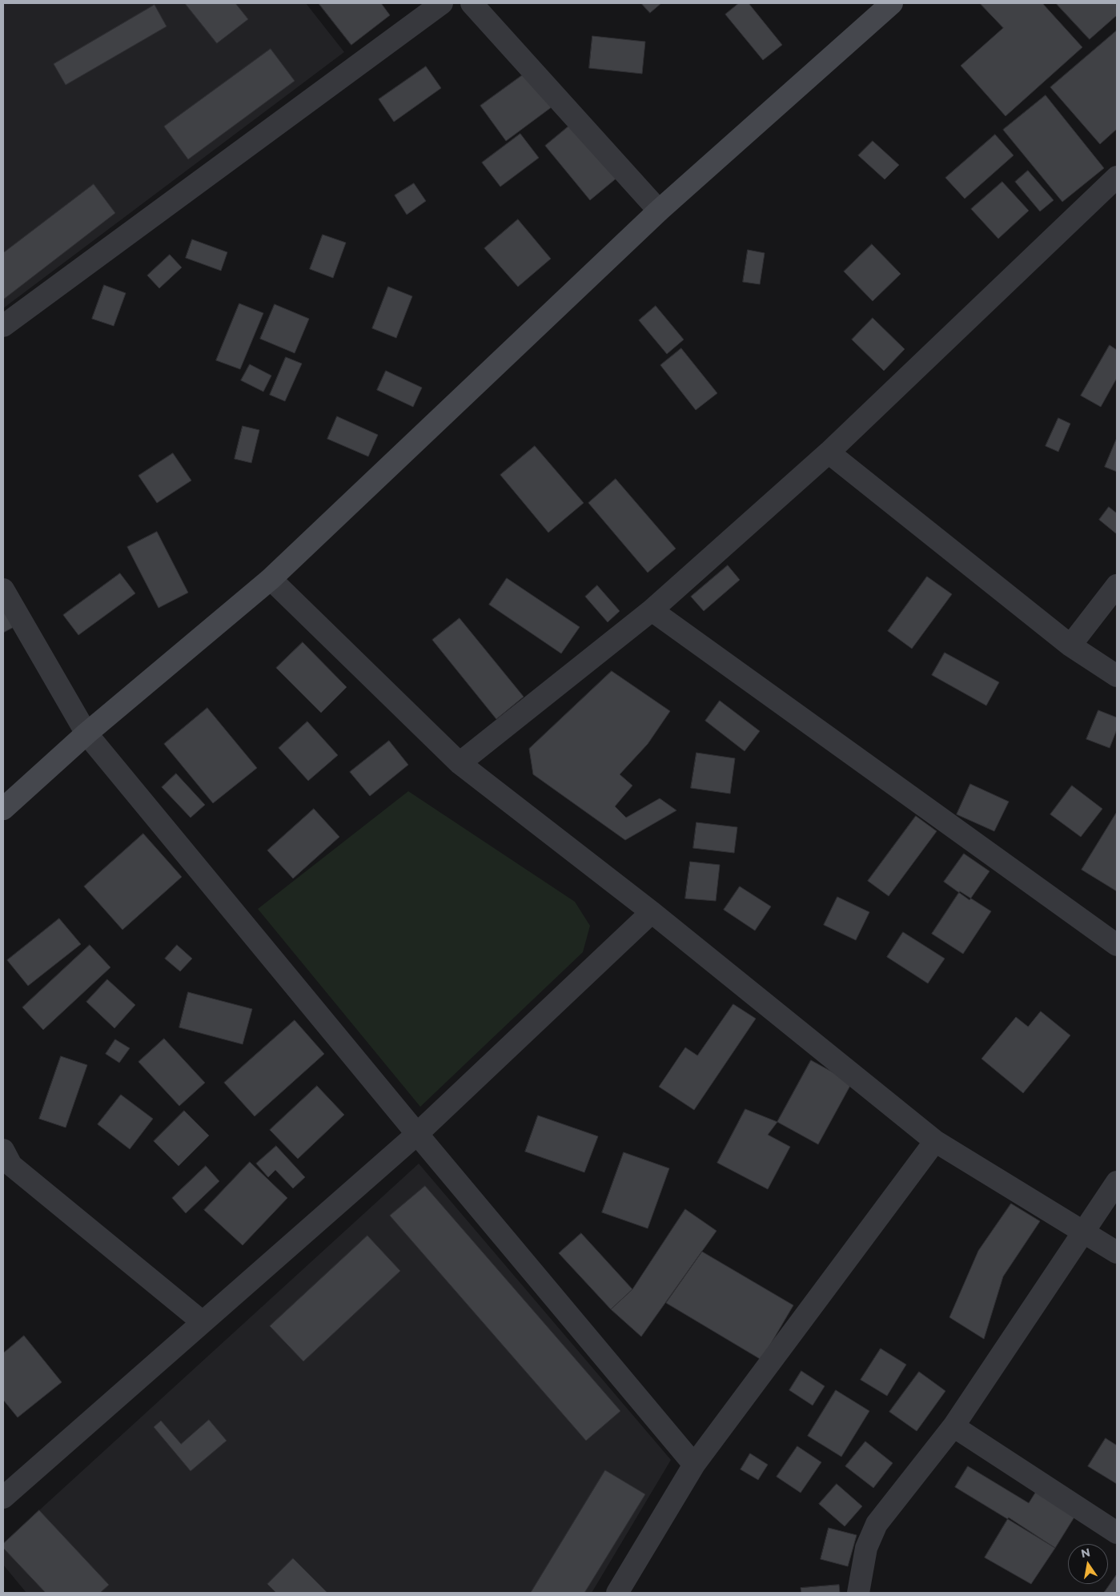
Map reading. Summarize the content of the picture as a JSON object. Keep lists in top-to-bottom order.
{
  "north": "top"
}
